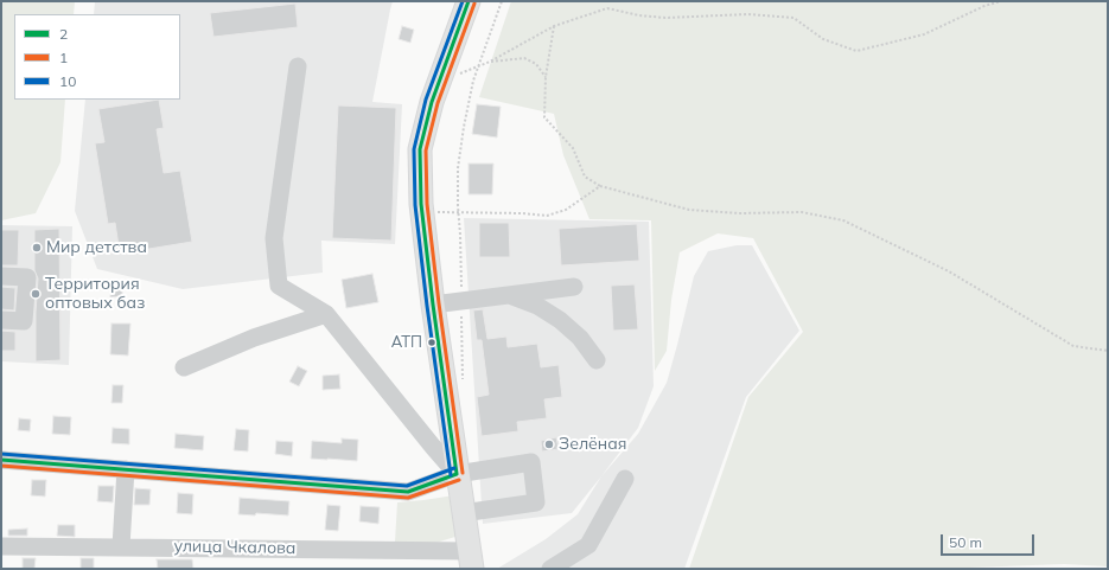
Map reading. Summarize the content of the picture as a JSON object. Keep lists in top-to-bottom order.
{
  "streets": {
    "street": ["улица Чкалова"]
  },
  "places": [
    "Мир детства",
    "Территория оптовых баз",
    "АТП",
    "Зелёная"
  ],
  "lines": ["transit line 2", "transit line 10", "transit line 1"],
  "legend": ["2", "1", "10"],
  "scale_bar": "50 m"
}
